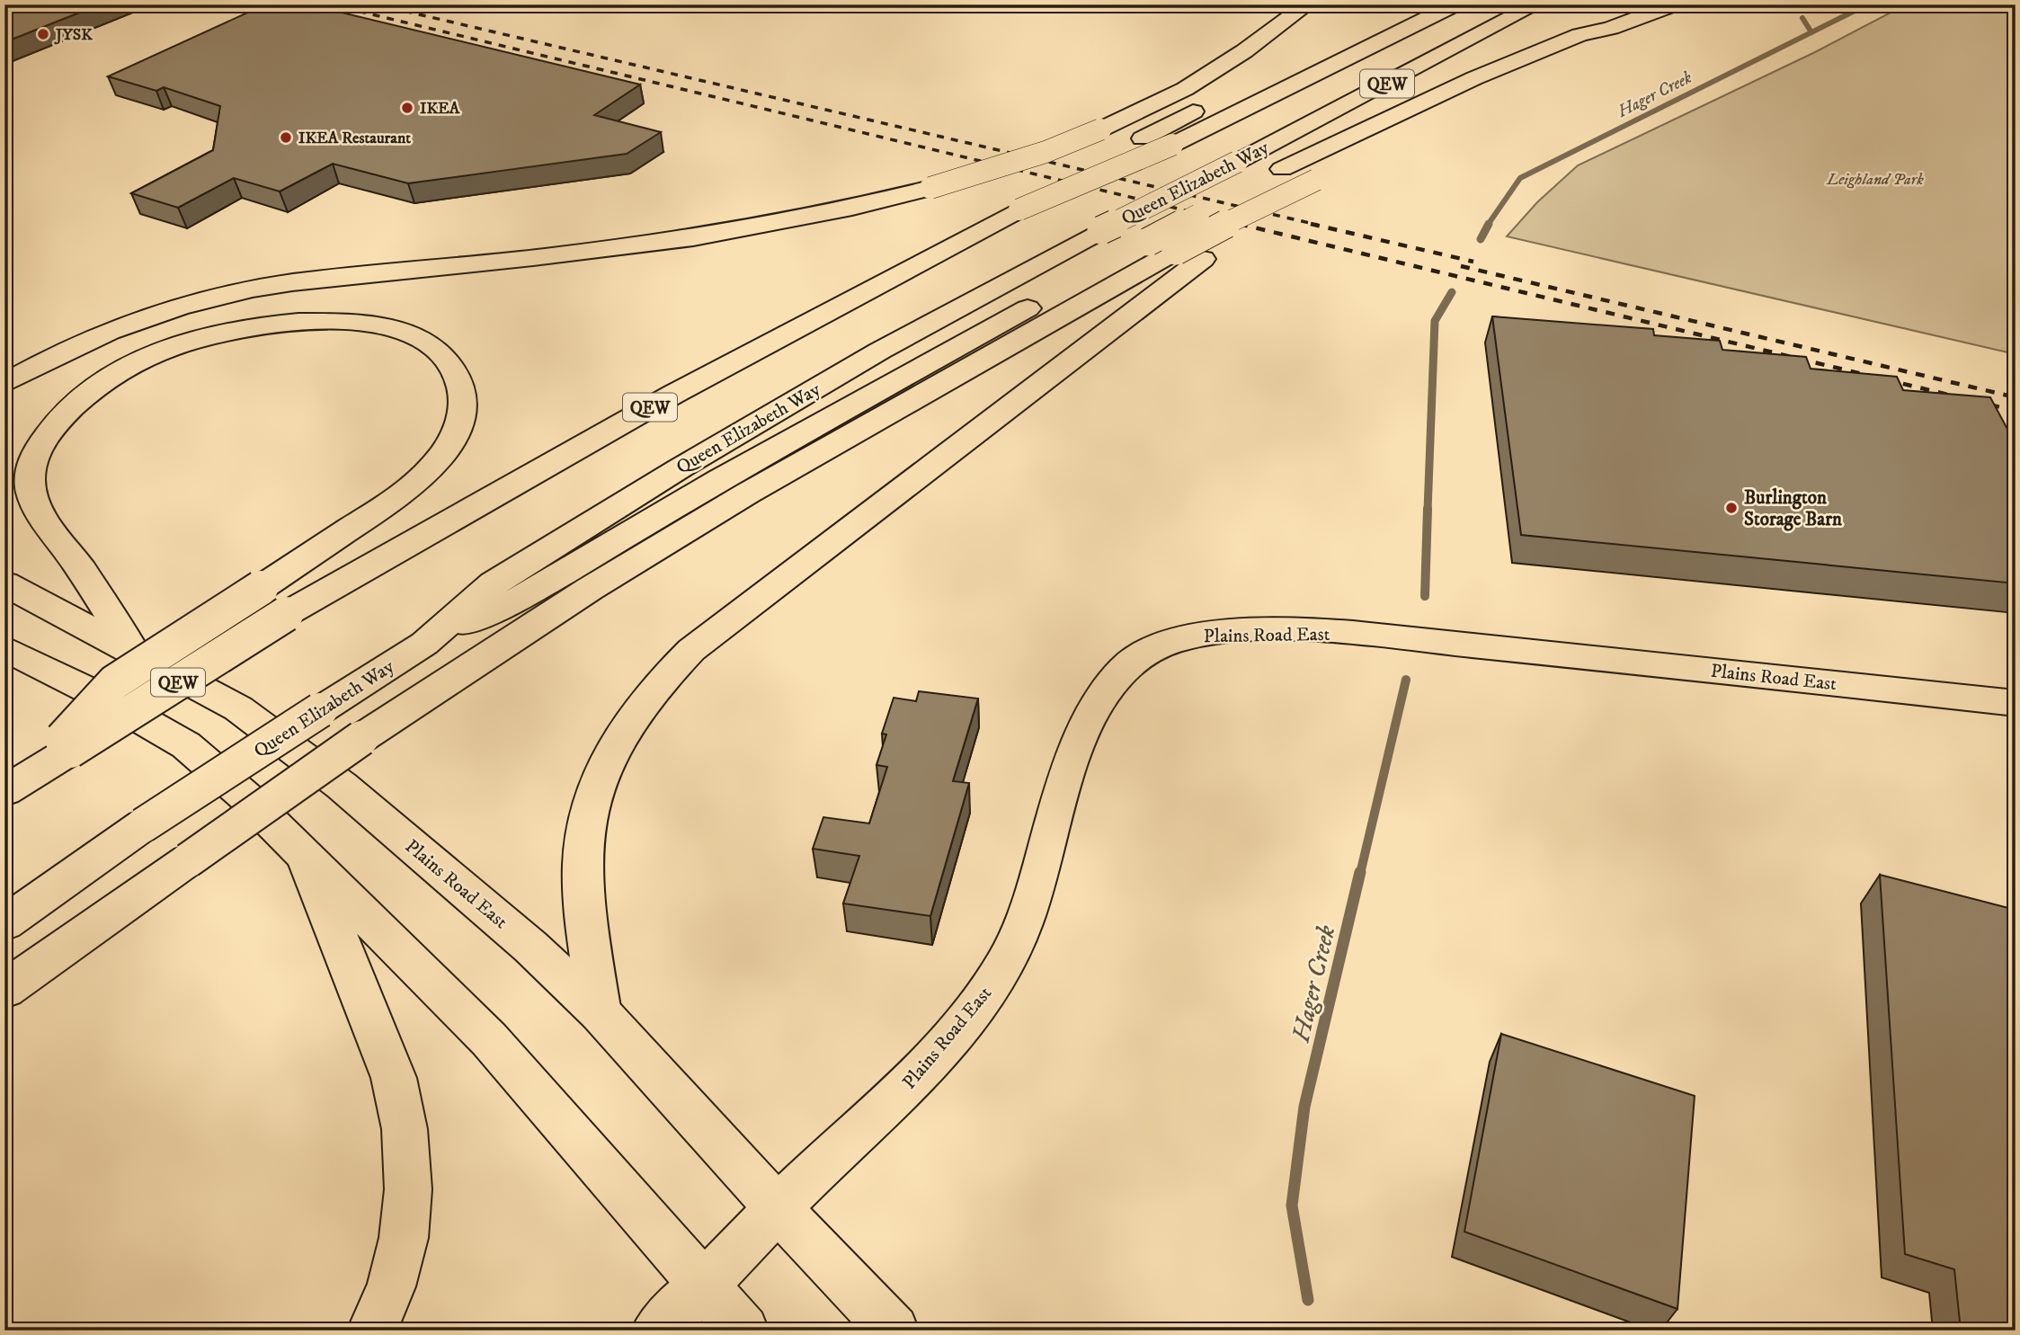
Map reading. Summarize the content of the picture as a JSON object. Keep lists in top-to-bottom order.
{
  "streets": {
    "main road": ["QEW", "Queen Elizabeth Way", "Plains Road East"]
  },
  "water": ["Hager Creek"],
  "parks": ["Leighland Park"],
  "places": [
    "JYSK",
    "IKEA",
    "IKEA Restaurant",
    "Burlington Storage Barn"
  ]
}
